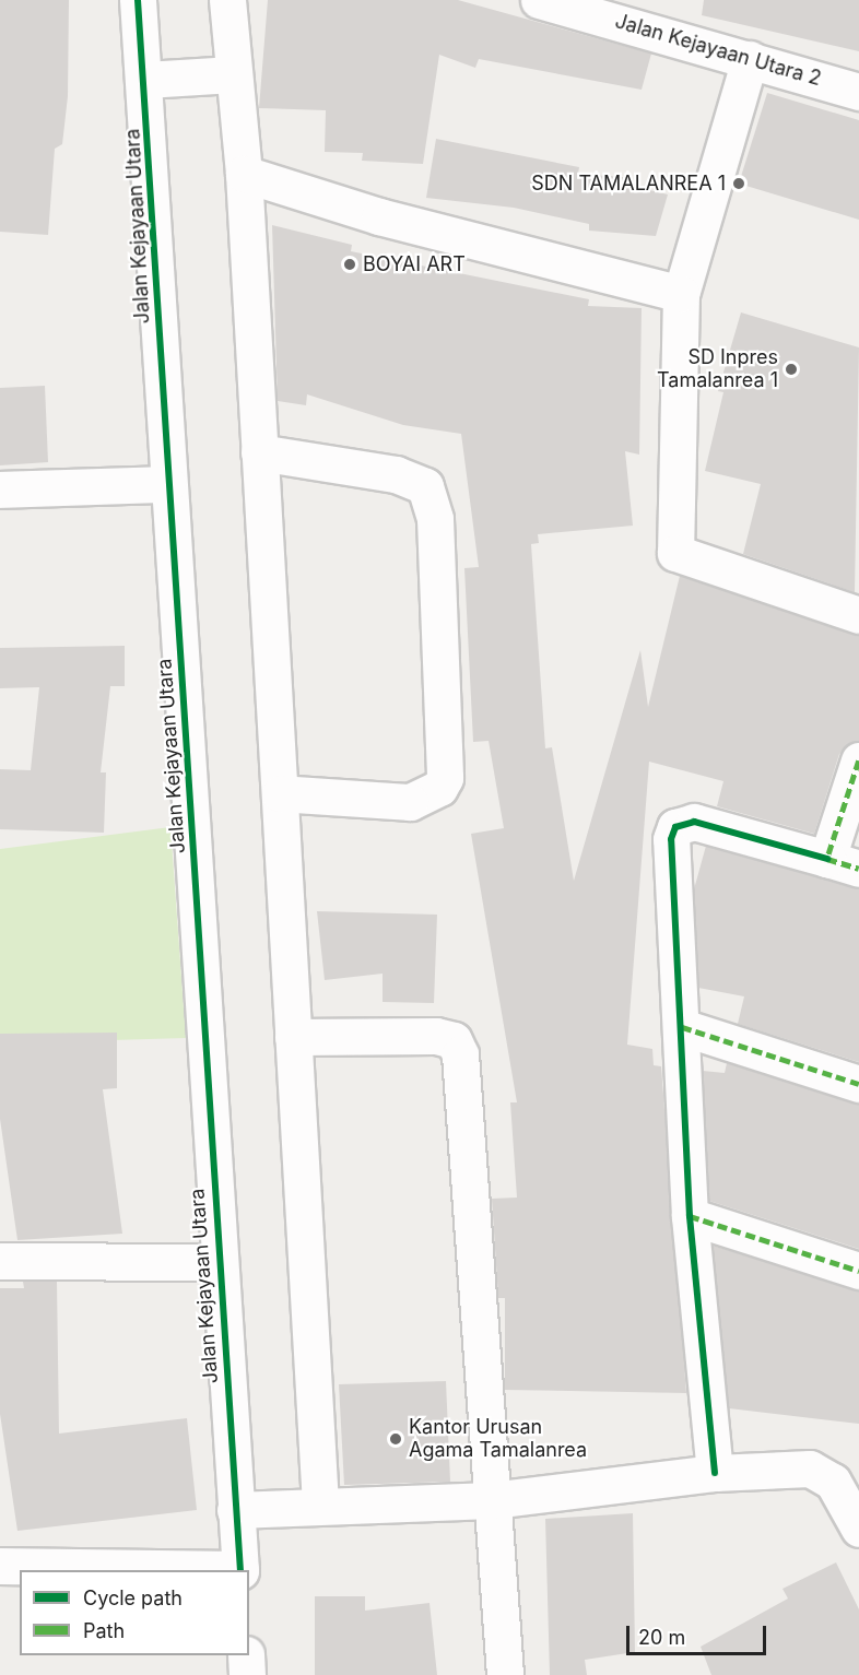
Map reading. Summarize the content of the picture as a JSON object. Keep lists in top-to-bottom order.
{
  "streets": {
    "street": ["Jalan Kejayaan Utara 2", "Jalan Kejayaan Utara"]
  },
  "places": [
    "SDN TAMALANREA 1",
    "BOYAI ART",
    "SD Inpres Tamalanrea 1",
    "Kantor Urusan Agama Tamalanrea"
  ],
  "legend": ["Cycle path", "Path"],
  "scale_bar": "20 m"
}
